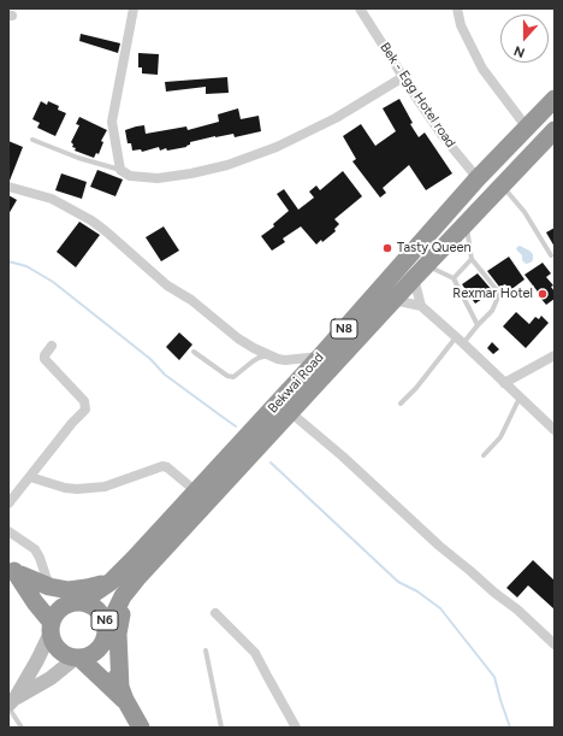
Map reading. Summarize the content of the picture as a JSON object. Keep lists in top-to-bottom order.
{
  "streets": {
    "highway": ["N8", "Bekwai Road", "N6"],
    "street": ["Bek - Egg Hotel road"]
  },
  "crossings": [
    ["Bek - Egg Hotel road", "Bekwai Road"],
    ["N8", "Bekwai Road"],
    ["N8", "N6"]
  ],
  "places": ["Tasty Queen", "Rexmar Hotel"],
  "north": "bottom"
}
